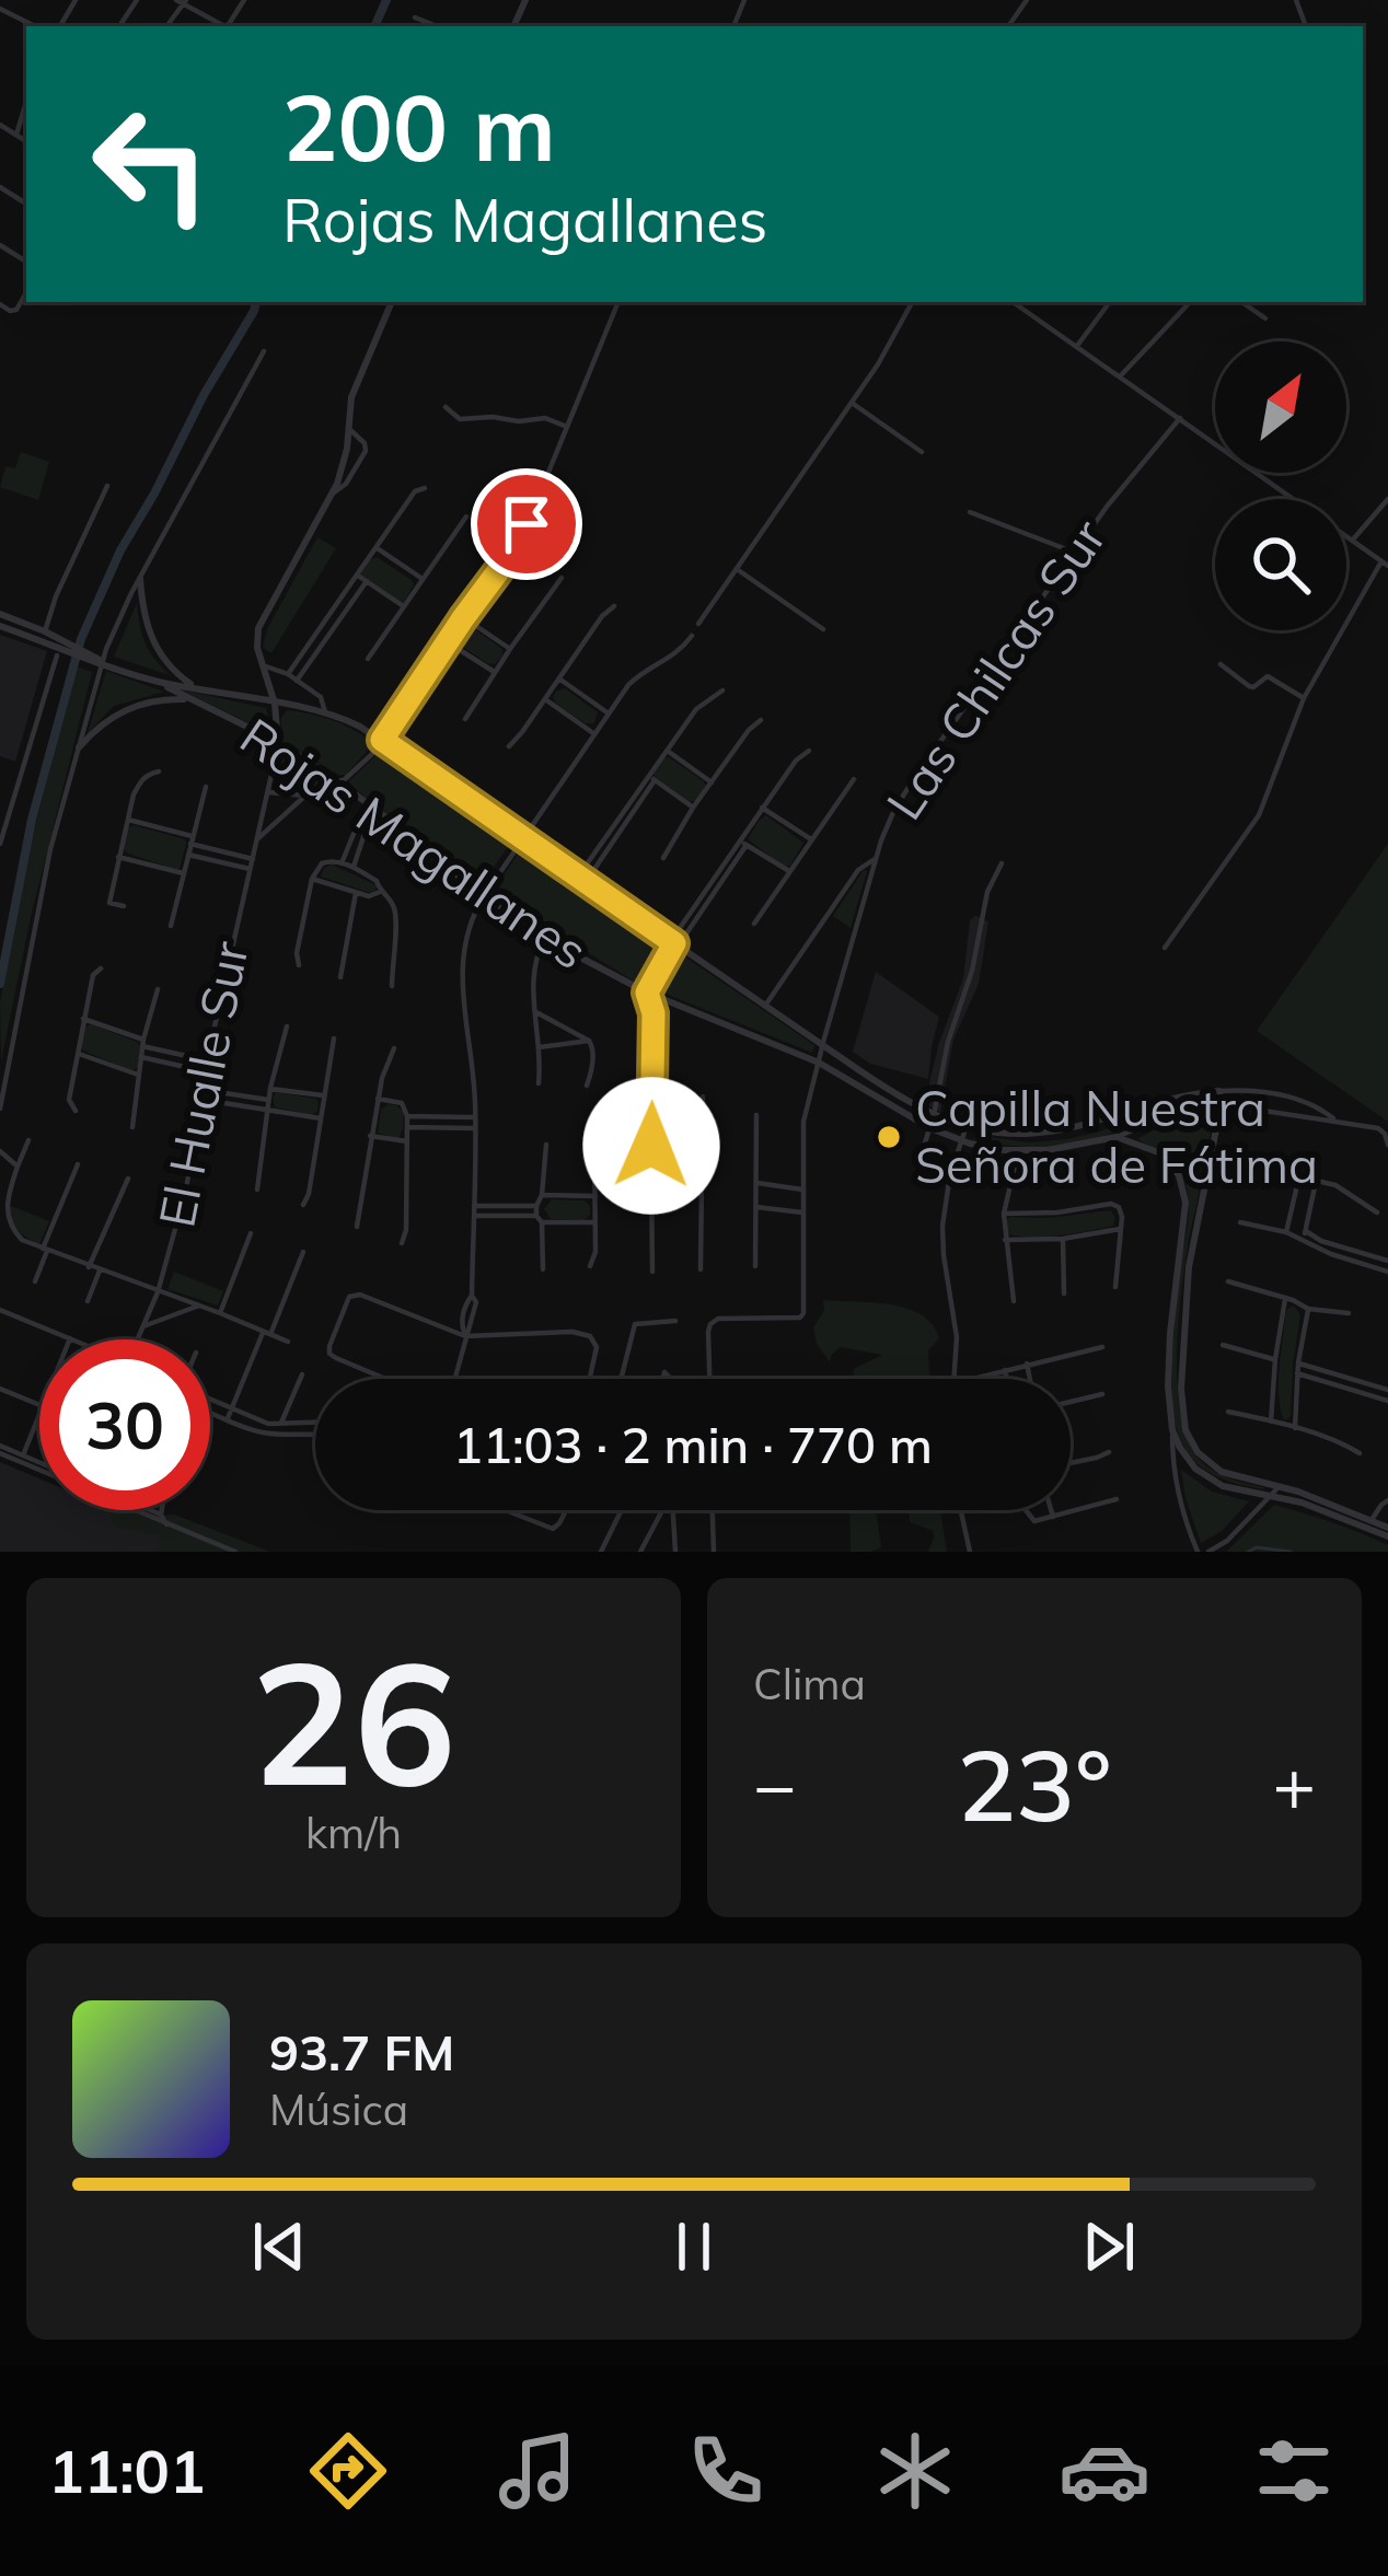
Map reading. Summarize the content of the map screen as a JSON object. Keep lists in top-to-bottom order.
{
  "streets": {
    "street": ["Las Chilcas Sur", "Rojas Magallanes", "El Hualle Sur"]
  },
  "crossings": [
    ["Las Chilcas Sur", "Rojas Magallanes"],
    ["Rojas Magallanes", "El Hualle Sur"]
  ],
  "places": ["Capilla Nuestra Señora de Fátima"],
  "north": "top right",
  "page": {
    "turn": ["200 m", "Rojas Magallanes"],
    "limit": "30",
    "trip": "11:03 · 2 min · 770 m",
    "tile": [
      ["26", "km/h"],
      "Clima"
    ],
    "heat": ["−", "23°", "+"],
    "song": ["93.7 FM", "Música"],
    "tabs": "11:01"
  }
}
